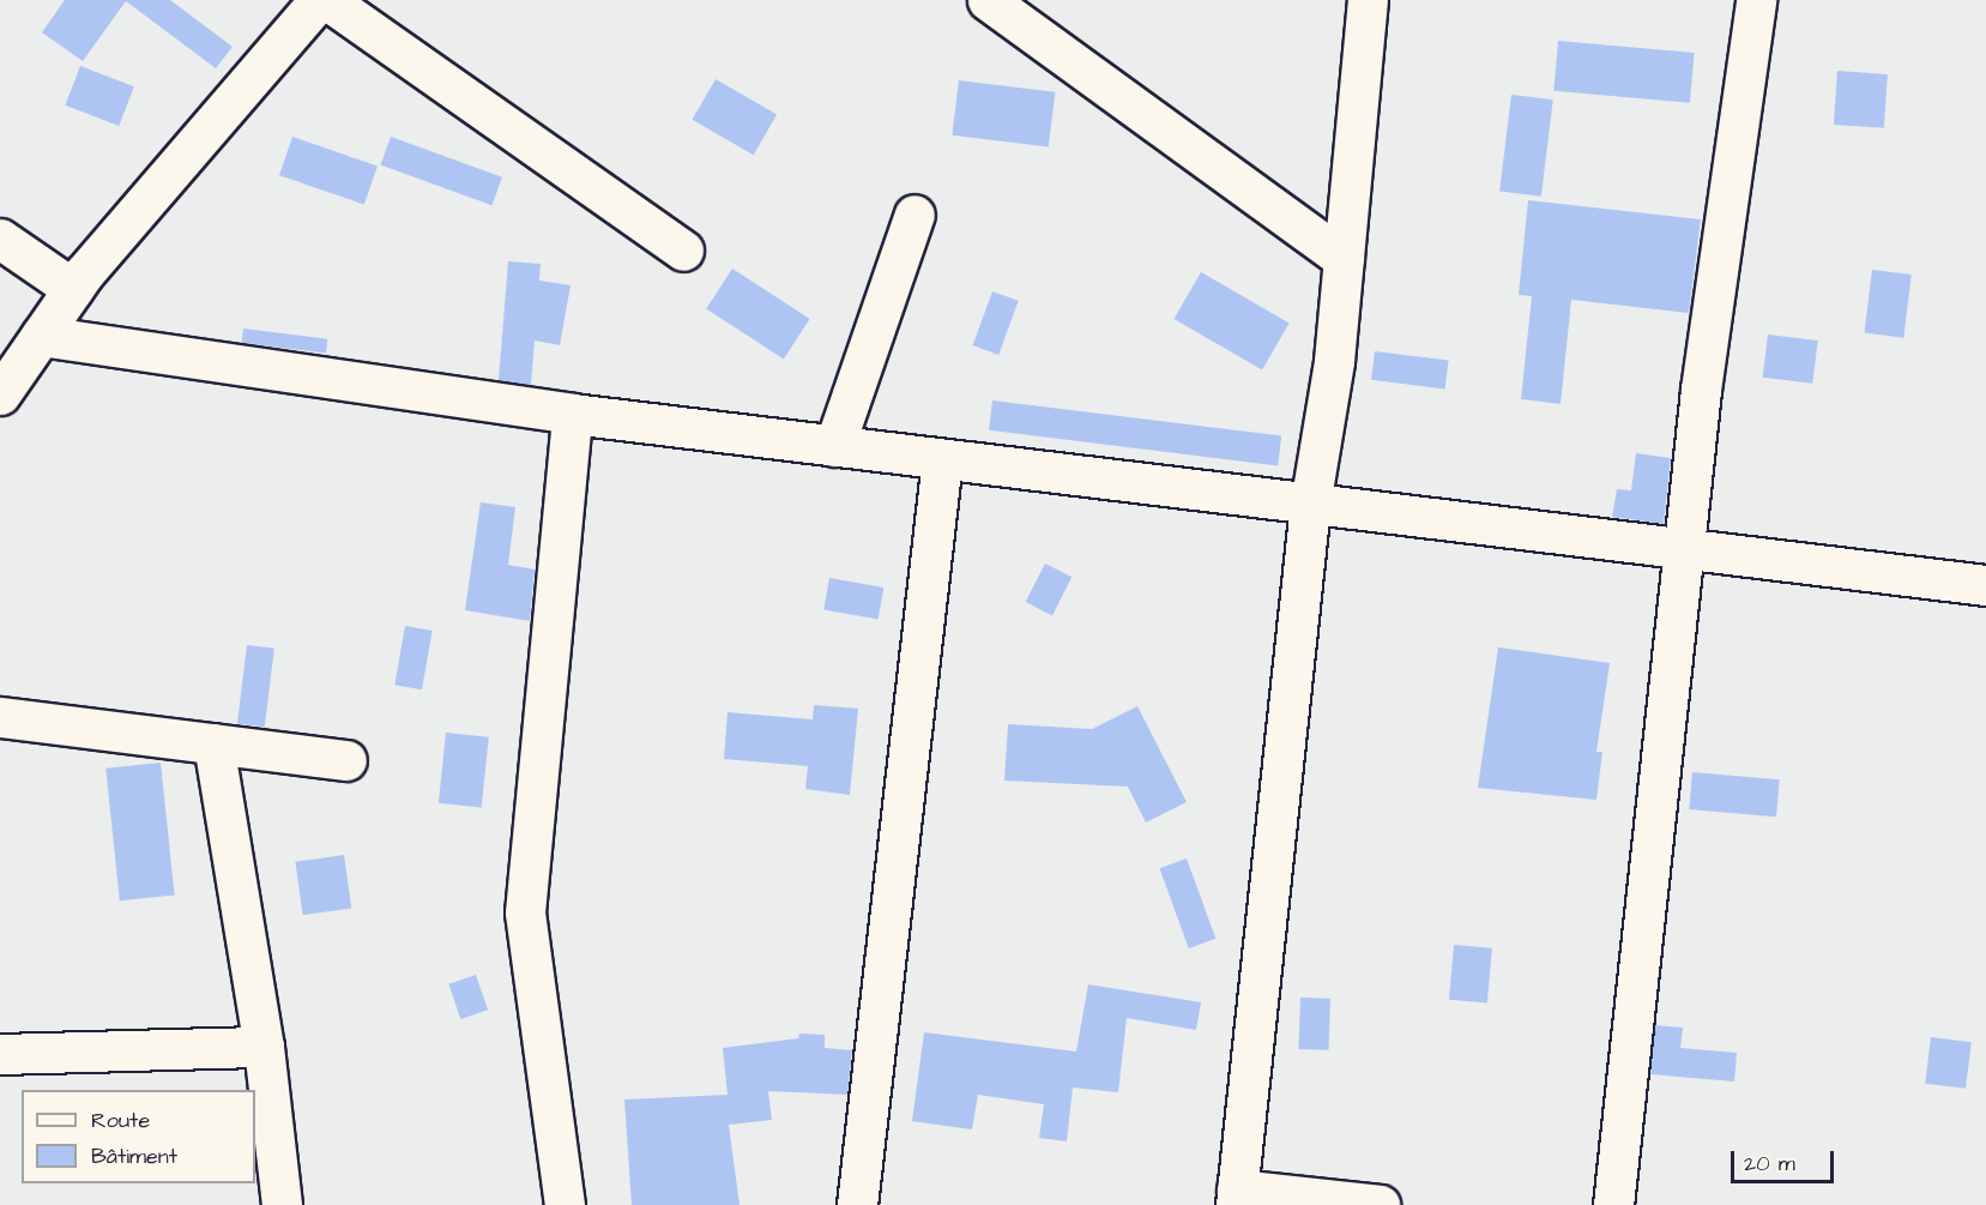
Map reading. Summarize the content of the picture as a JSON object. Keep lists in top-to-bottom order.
{
  "legend": ["Route", "Bâtiment"],
  "scale_bar": "20 m"
}
